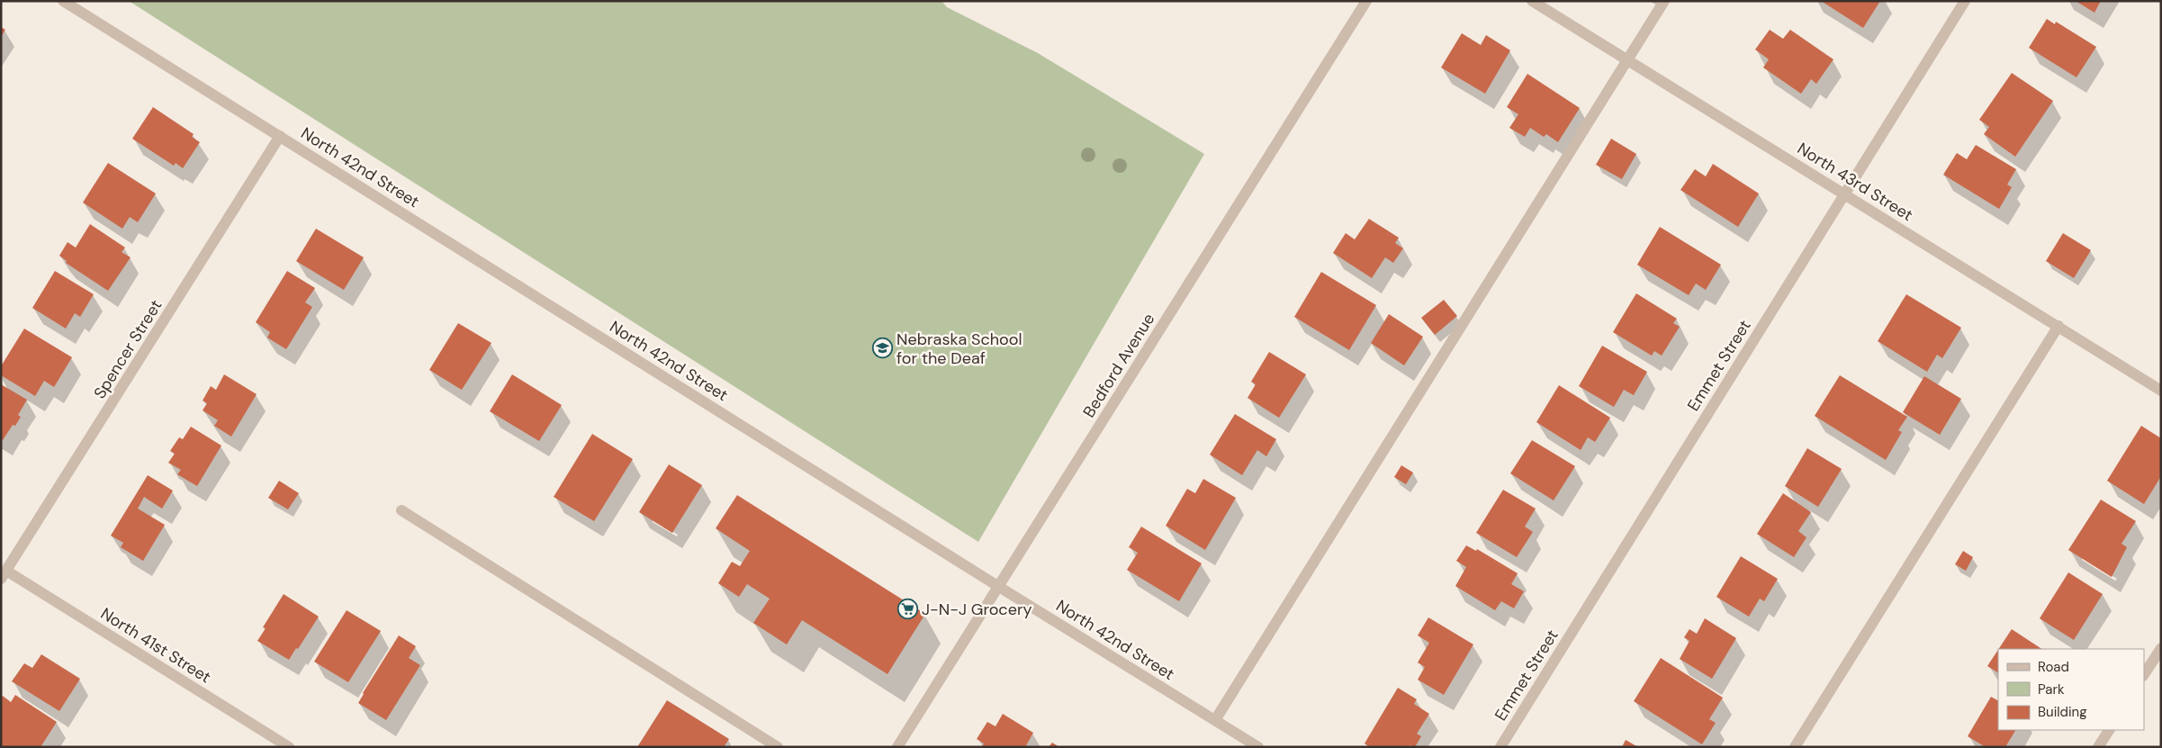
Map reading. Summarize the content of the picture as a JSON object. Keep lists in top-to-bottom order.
{
  "streets": {
    "street": [
      "North 42nd Street",
      "North 43rd Street",
      "Spencer Street",
      "Bedford Avenue",
      "Emmet Street",
      "North 41st Street"
    ]
  },
  "crossings": [
    ["North 42nd Street", "Spencer Street"],
    ["North 42nd Street", "Bedford Avenue"],
    ["North 43rd Street", "Emmet Street"],
    ["Spencer Street", "North 41st Street"]
  ],
  "places": {
    "school or university": ["Nebraska School for the Deaf"],
    "supermarket": ["J-N-J Grocery"]
  },
  "legend": ["Road", "Park", "Building"]
}
